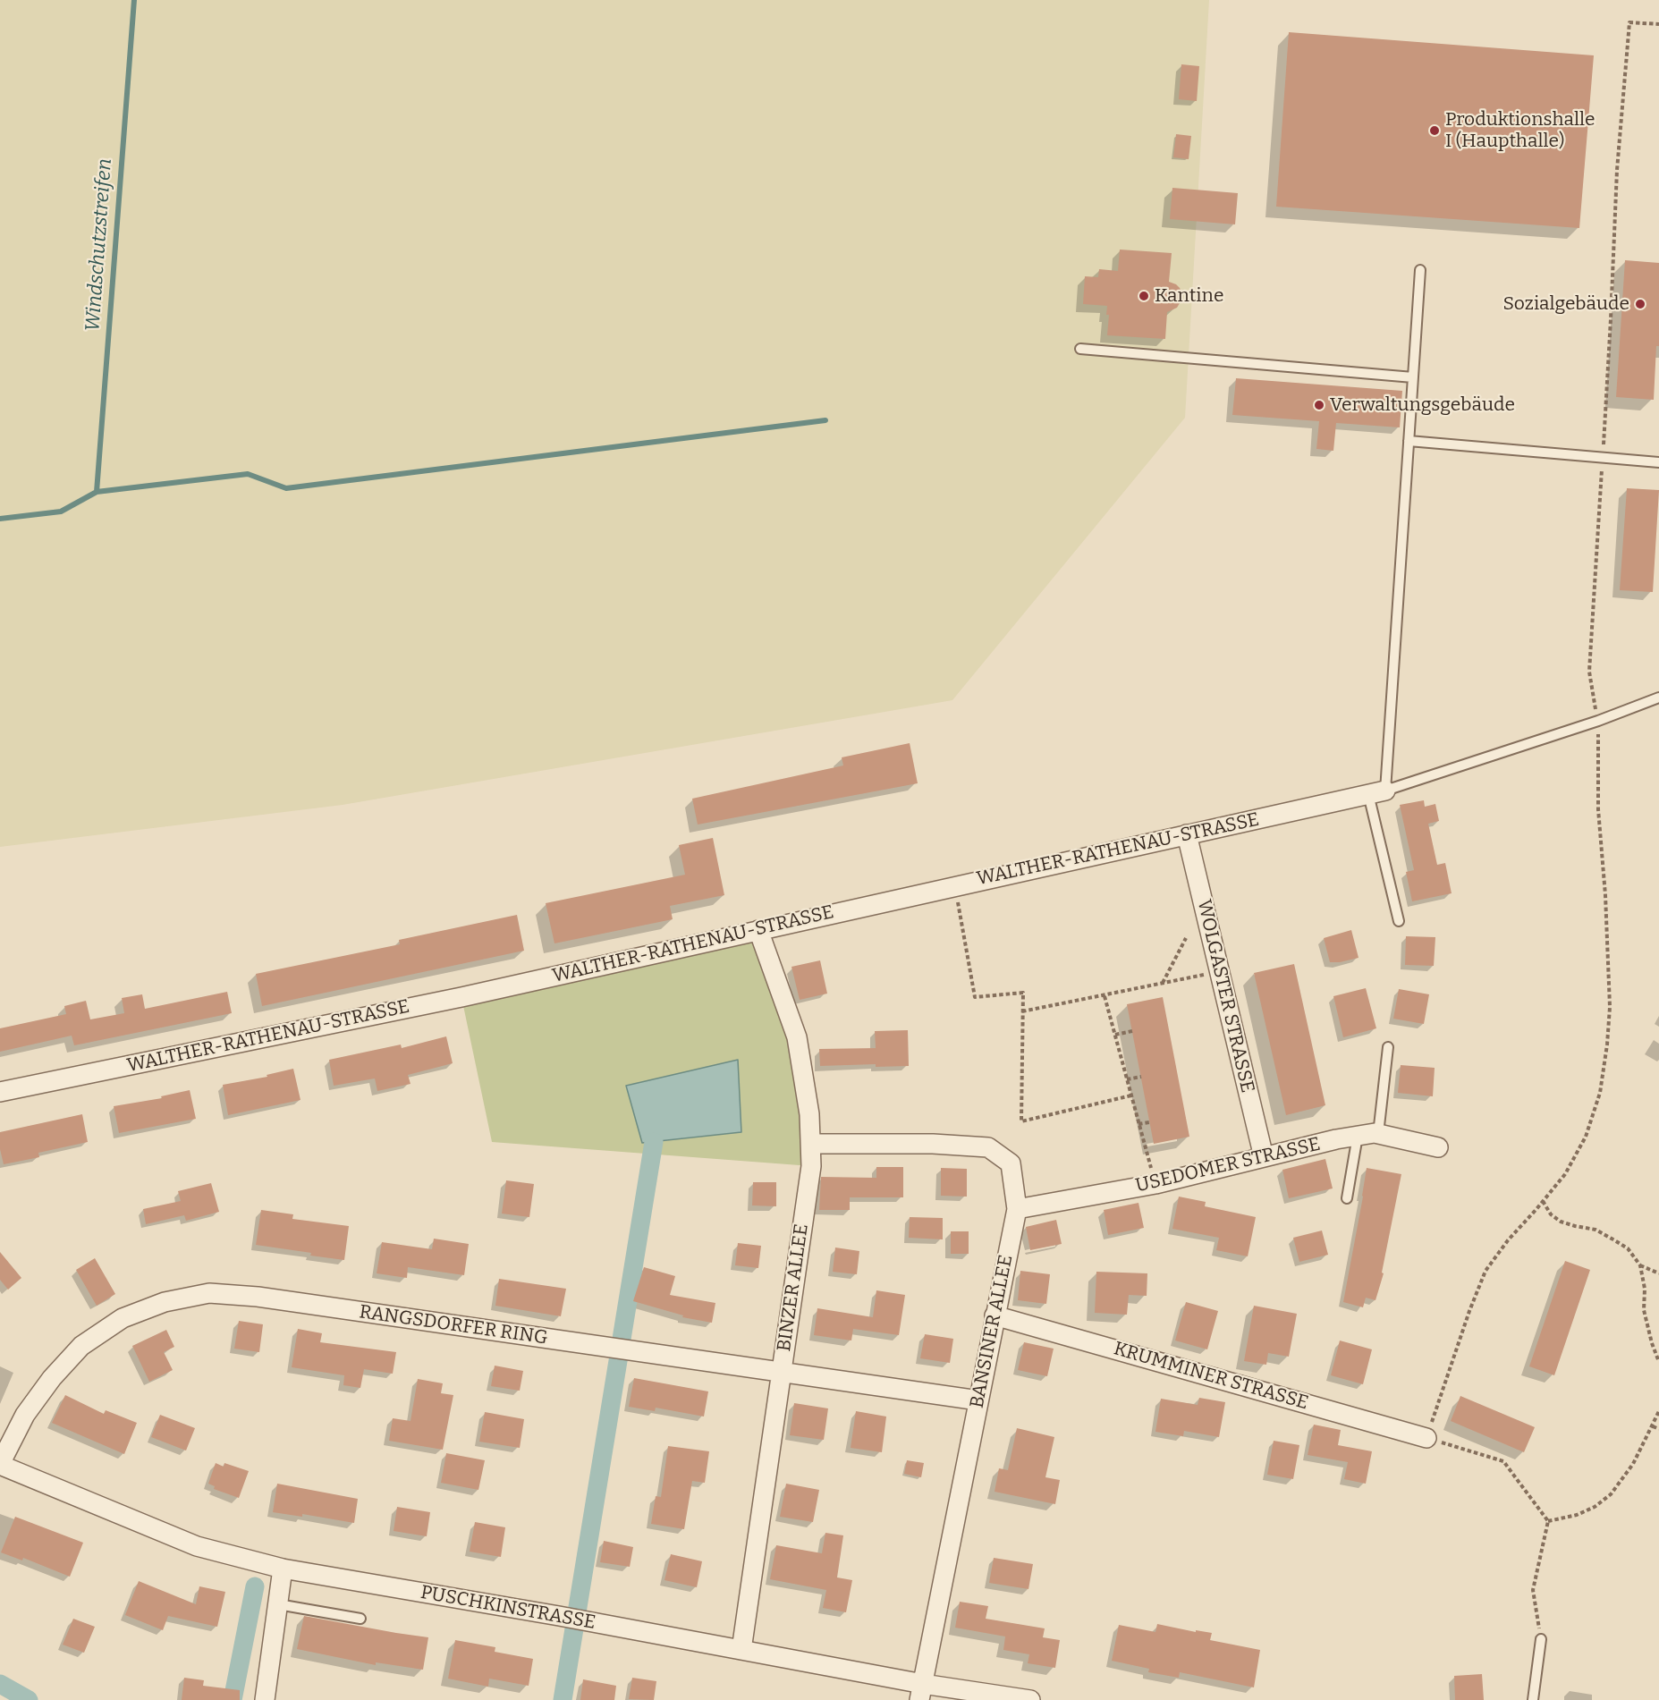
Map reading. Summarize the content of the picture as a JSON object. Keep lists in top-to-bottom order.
{
  "streets": {
    "street": [
      "WALTHER-RATHENAU-STRASSE",
      "WOLGASTER STRASSE",
      "USEDOMER STRASSE",
      "BINZER ALLEE",
      "RANGSDORFER RING",
      "BANSINER ALLEE",
      "KRUMMINER STRASSE",
      "PUSCHKINSTRASSE"
    ]
  },
  "crossings": [
    ["WALTHER-RATHENAU-STRASSE", "WOLGASTER STRASSE"],
    ["WALTHER-RATHENAU-STRASSE", "BINZER ALLEE"],
    ["WOLGASTER STRASSE", "USEDOMER STRASSE"],
    ["USEDOMER STRASSE", "BANSINER ALLEE"],
    ["BINZER ALLEE", "RANGSDORFER RING"],
    ["BINZER ALLEE", "BANSINER ALLEE"],
    ["BINZER ALLEE", "PUSCHKINSTRASSE"],
    ["RANGSDORFER RING", "BANSINER ALLEE"],
    ["RANGSDORFER RING", "PUSCHKINSTRASSE"],
    ["BANSINER ALLEE", "KRUMMINER STRASSE"],
    ["BANSINER ALLEE", "PUSCHKINSTRASSE"]
  ],
  "water": ["Windschutzstreifen"],
  "places": [
    "Produktionshalle I (Haupthalle)",
    "Kantine",
    "Sozialgebäude",
    "Verwaltungsgebäude"
  ]
}
